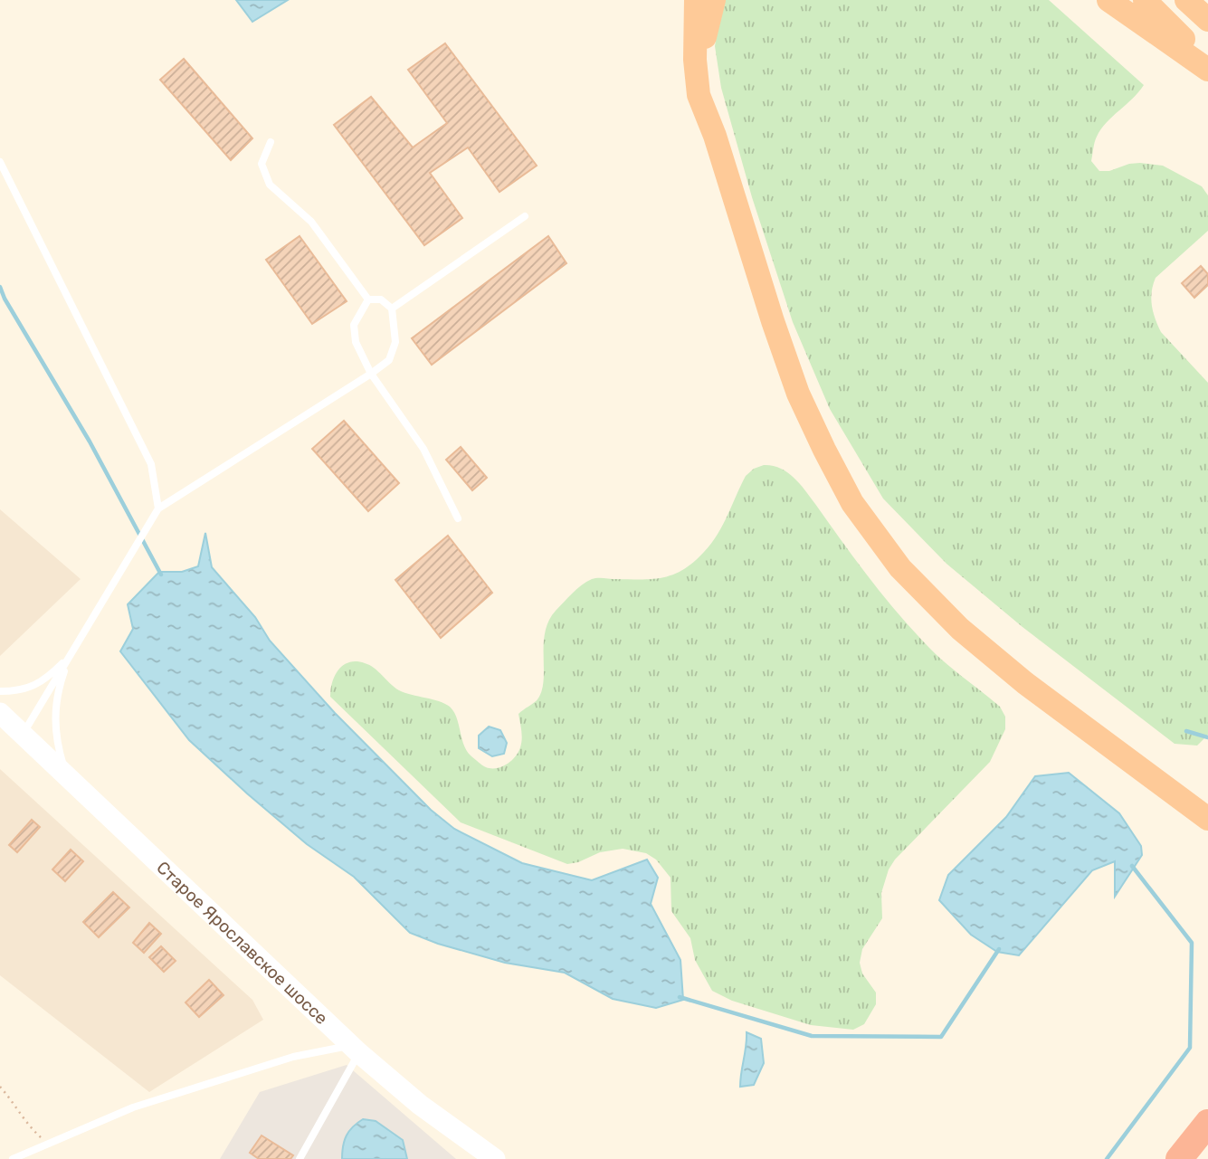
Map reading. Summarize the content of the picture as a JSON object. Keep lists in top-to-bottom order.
{
  "streets": {
    "main road": ["Старое Ярославское шоссе"]
  }
}
